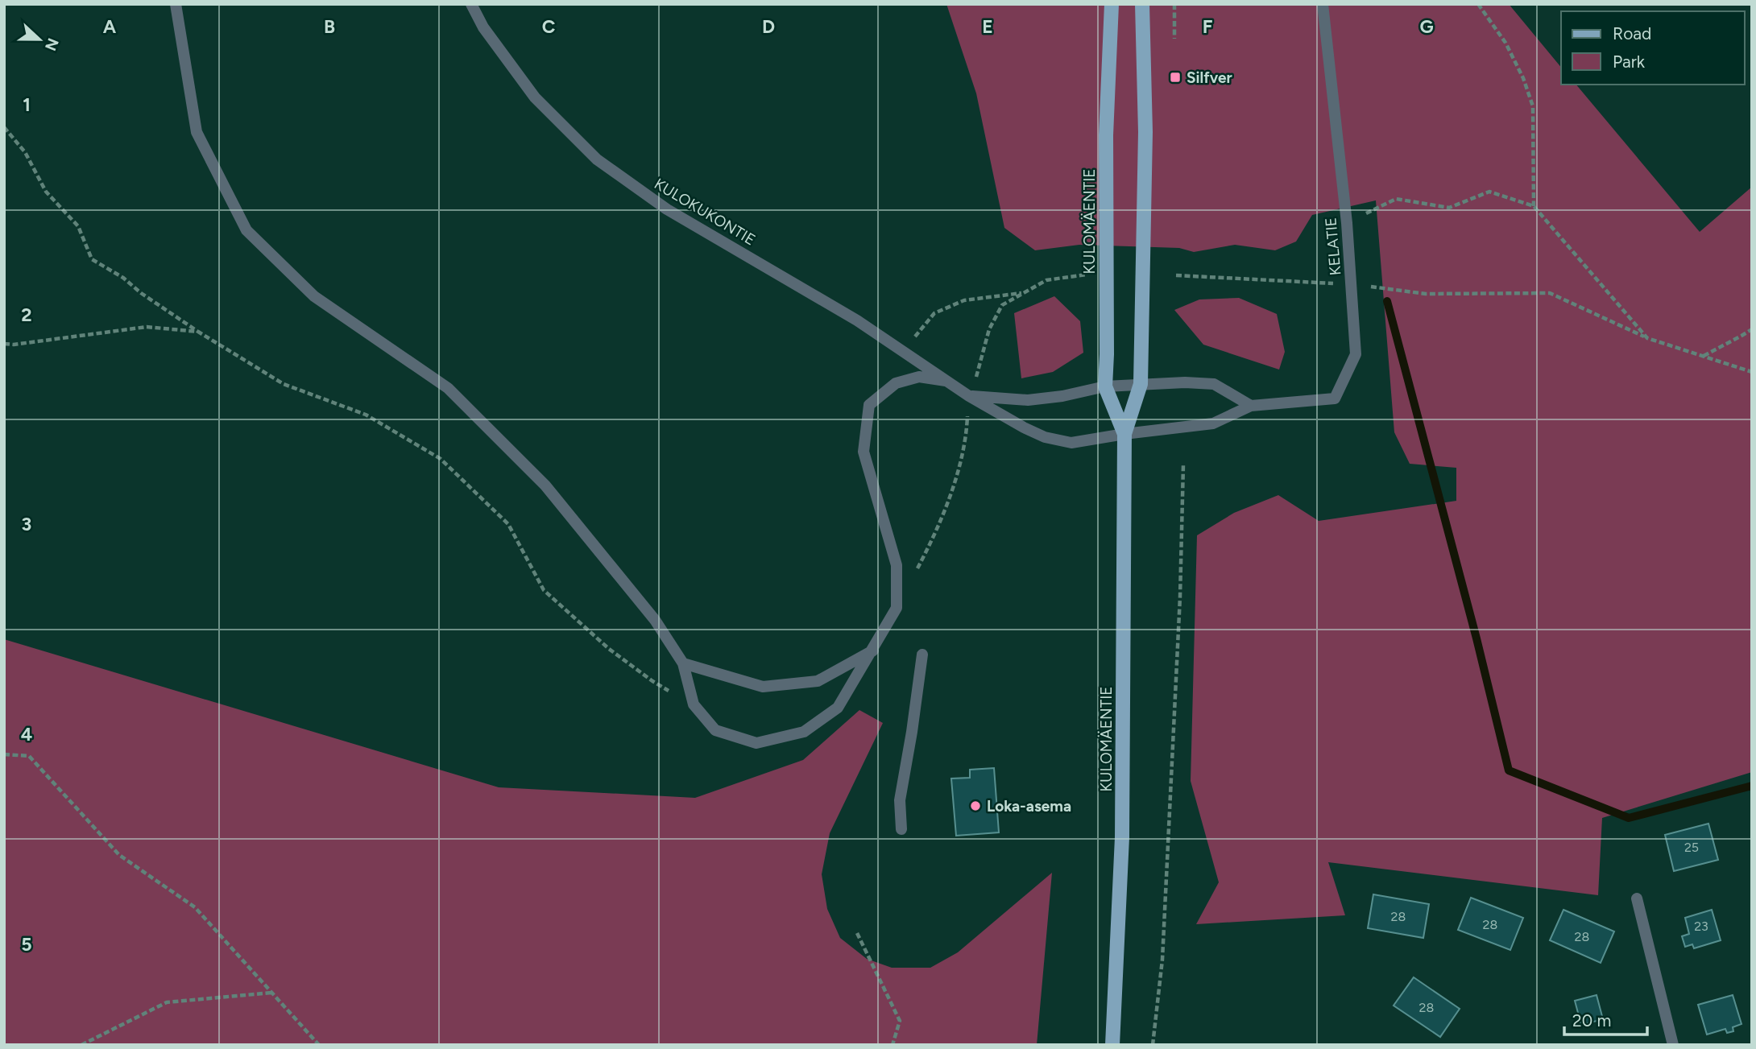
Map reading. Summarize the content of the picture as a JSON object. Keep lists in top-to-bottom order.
{
  "streets": {
    "main road": ["KULOMÄENTIE"],
    "street": ["KULOKUKONTIE", "KELATIE"]
  },
  "crossings": [
    ["KULOKUKONTIE", "KULOMÄENTIE"],
    ["KULOKUKONTIE", "KELATIE"],
    ["KULOMÄENTIE", "KELATIE"]
  ],
  "places": {
    "transit": ["Silfver"],
    "other": ["Loka-asema"]
  },
  "house_numbers": [
    "25",
    "28",
    "28",
    "23",
    "28",
    "28"
  ],
  "legend": ["Road", "Park"],
  "scale_bar": "20 m",
  "north": "right",
  "grid": {
    "columns": [
      "A",
      "B",
      "C",
      "D",
      "E",
      "F",
      "G"
    ],
    "rows": [
      "1",
      "2",
      "3",
      "4",
      "5"
    ]
  }
}
